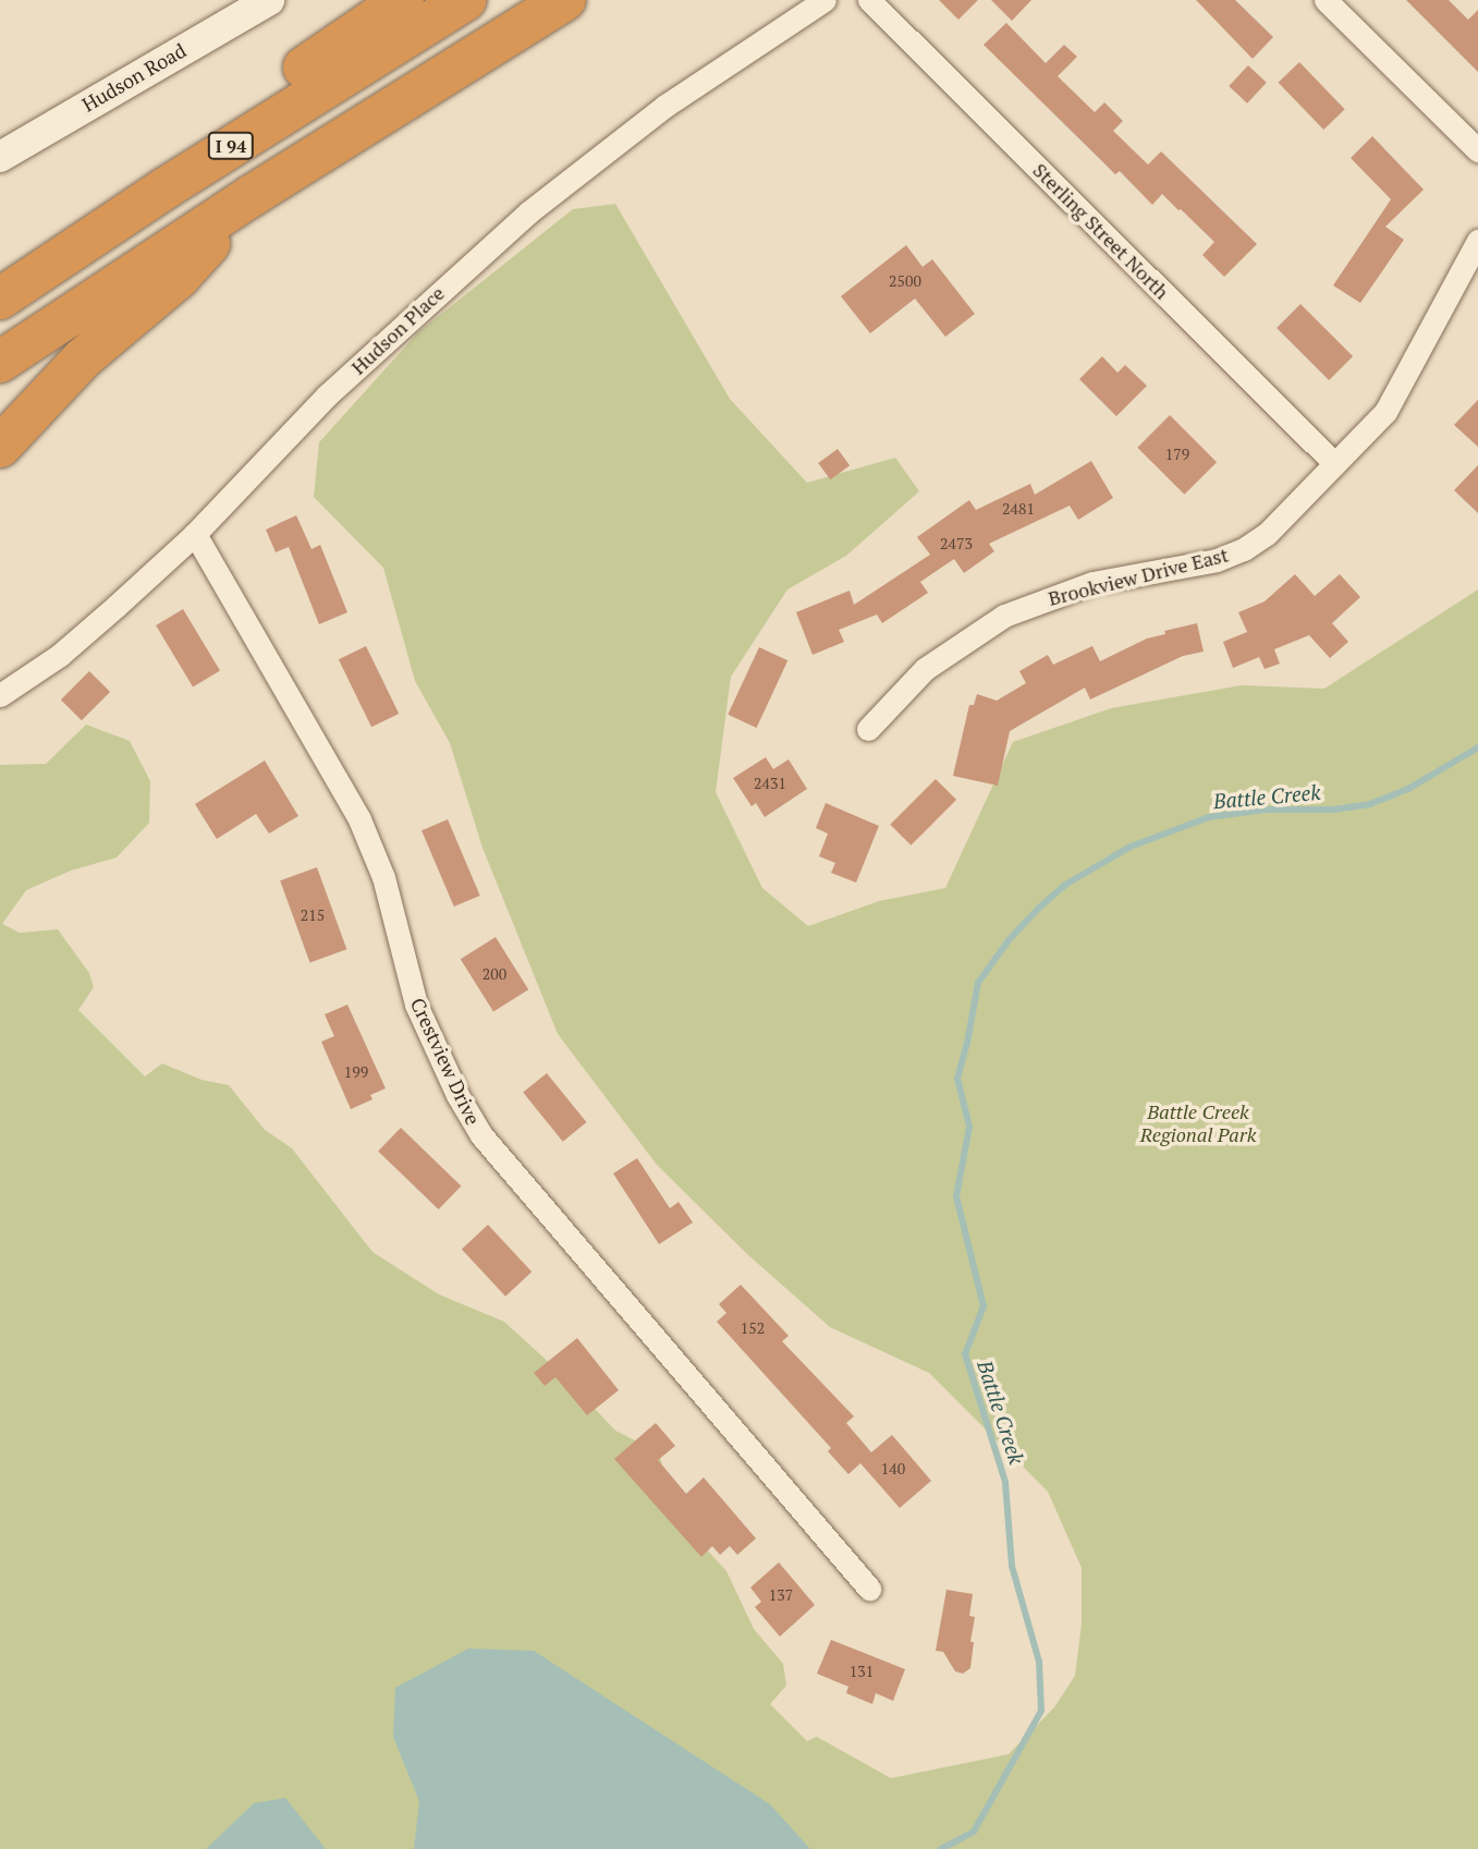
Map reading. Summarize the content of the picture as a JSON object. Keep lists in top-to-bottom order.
{
  "streets": {
    "highway": ["I 94"],
    "street": [
      "Hudson Road",
      "Sterling Street North",
      "Hudson Place",
      "Brookview Drive East",
      "Crestview Drive"
    ]
  },
  "crossings": [
    ["Sterling Street North", "Brookview Drive East"],
    ["Hudson Place", "Crestview Drive"]
  ],
  "water": ["Battle Creek"],
  "parks": ["Battle Creek Regional Park"],
  "house_numbers": [
    "2500",
    "179",
    "2481",
    "2473",
    "2431",
    "215",
    "200",
    "199",
    "152",
    "140",
    "137",
    "131"
  ]
}
